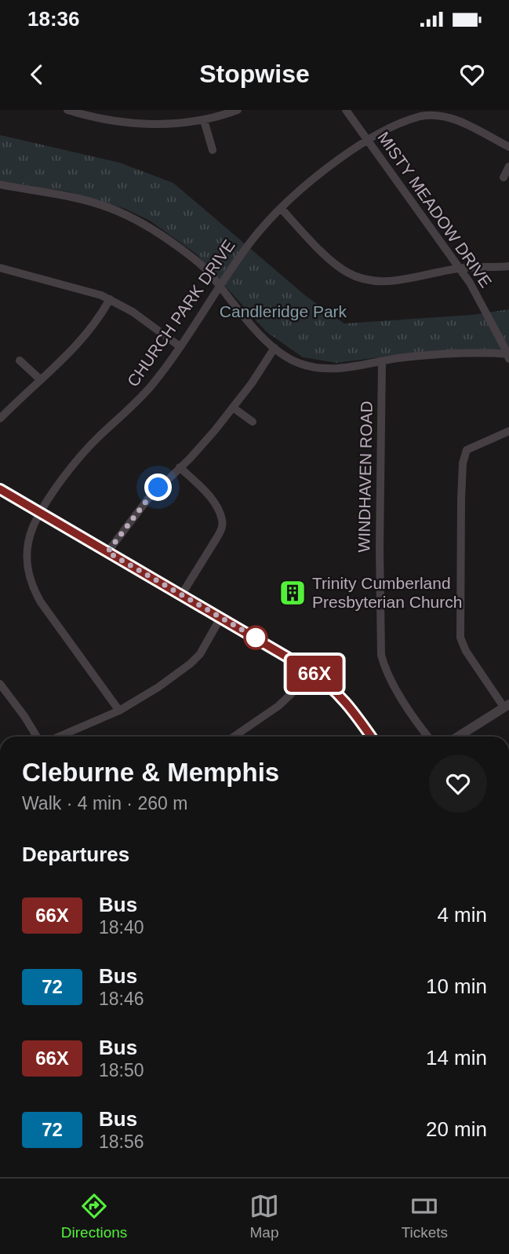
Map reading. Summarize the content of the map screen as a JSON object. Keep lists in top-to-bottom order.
{
  "streets": {
    "street": ["MISTY MEADOW DRIVE", "CHURCH PARK DRIVE", "WINDHAVEN ROAD"]
  },
  "crossings": [
    ["MISTY MEADOW DRIVE", "CHURCH PARK DRIVE"]
  ],
  "parks": ["Candleridge Park"],
  "places": {
    "building": ["Trinity Cumberland Presbyterian Church"]
  },
  "lines": ["bus line 66X"],
  "page": {
    "status": "18:36",
    "header": "Stopwise",
    "on_map": "66X",
    "heading": [
      ["Cleburne & Memphis", "Walk · 4 min · 260 m"],
      "Departures"
    ],
    "list": [
      {
        "mark": "66X",
        "name": "Bus",
        "note": "18:40",
        "value": "4 min"
      },
      {
        "mark": "72",
        "name": "Bus",
        "note": "18:46",
        "value": "10 min"
      },
      {
        "mark": "66X",
        "name": "Bus",
        "note": "18:50",
        "value": "14 min"
      },
      {
        "mark": "72",
        "name": "Bus",
        "note": "18:56",
        "value": "20 min"
      }
    ],
    "tabs": ["Directions", "Map", "Tickets"]
  }
}
